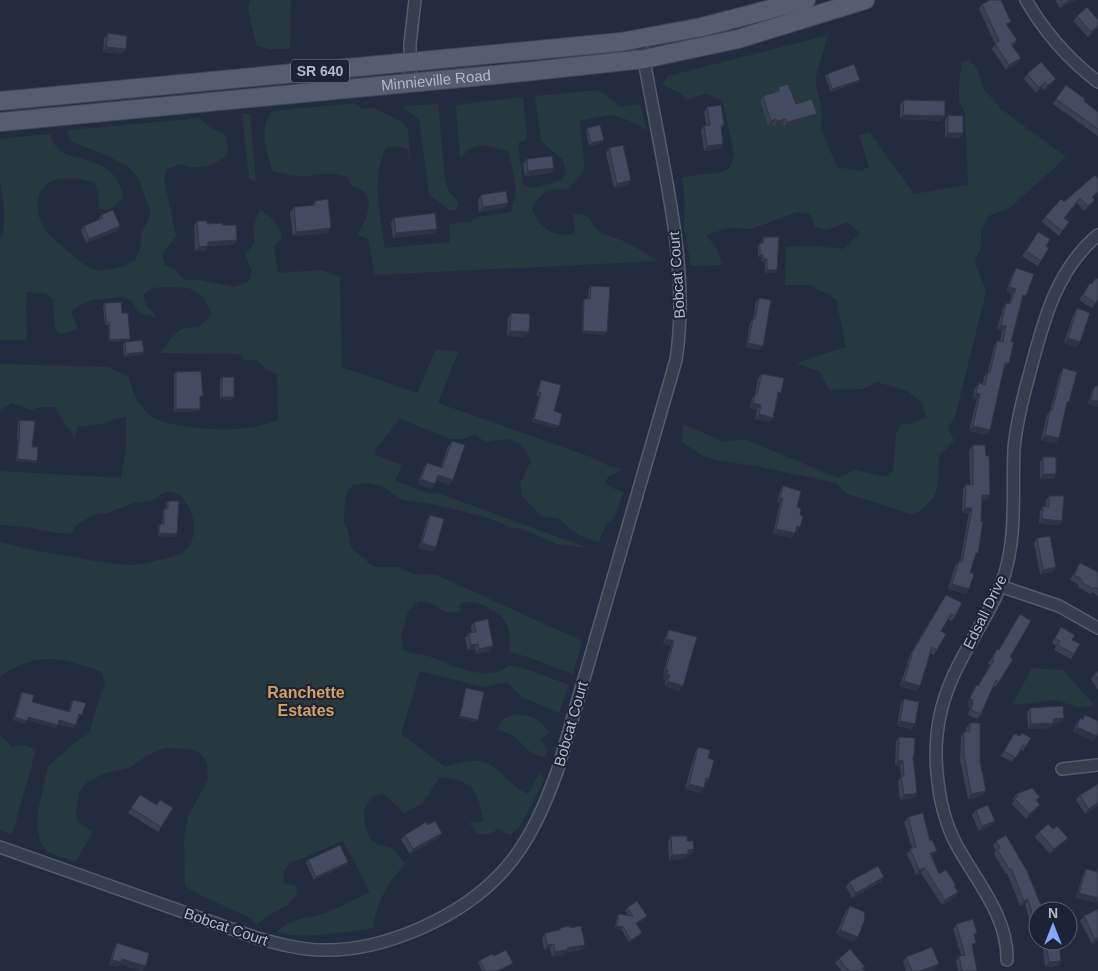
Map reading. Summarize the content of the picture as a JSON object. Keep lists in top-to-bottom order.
{
  "streets": {
    "main road": ["SR 640", "Minnieville Road"],
    "street": ["Bobcat Court", "Edsall Drive"]
  },
  "crossings": [
    ["Minnieville Road", "Bobcat Court"]
  ],
  "districts": ["Ranchette Estates"],
  "north": "top"
}
